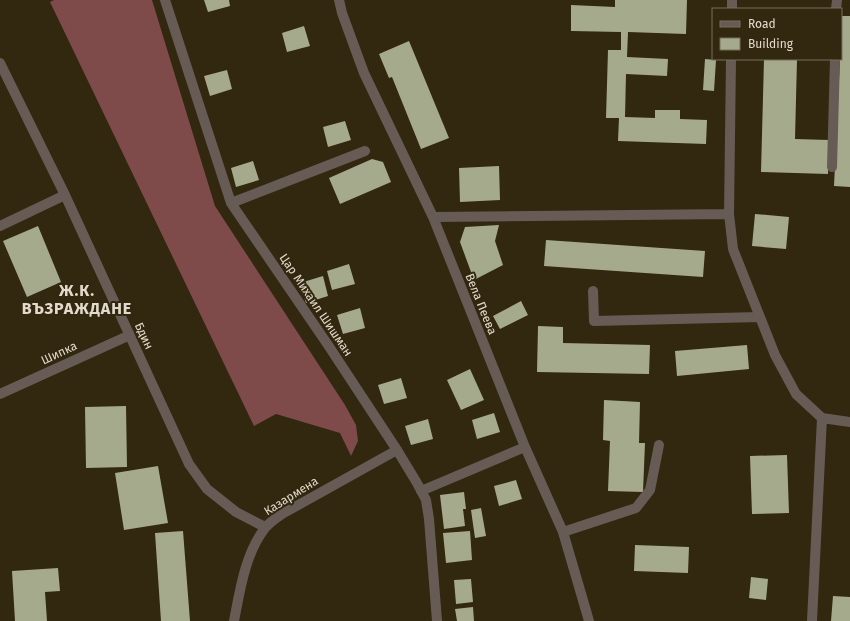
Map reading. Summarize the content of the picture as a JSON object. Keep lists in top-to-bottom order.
{
  "streets": {
    "street": [
      "Вела Пеева",
      "Цар Михаил Шишман",
      "Бдин",
      "Шипка",
      "Казармена"
    ]
  },
  "crossings": [
    ["Цар Михаил Шишман", "Казармена"],
    ["Бдин", "Шипка"],
    ["Бдин", "Казармена"]
  ],
  "districts": ["Ж.К. ВЪЗРАЖДАНЕ"],
  "legend": ["Road", "Building"]
}
